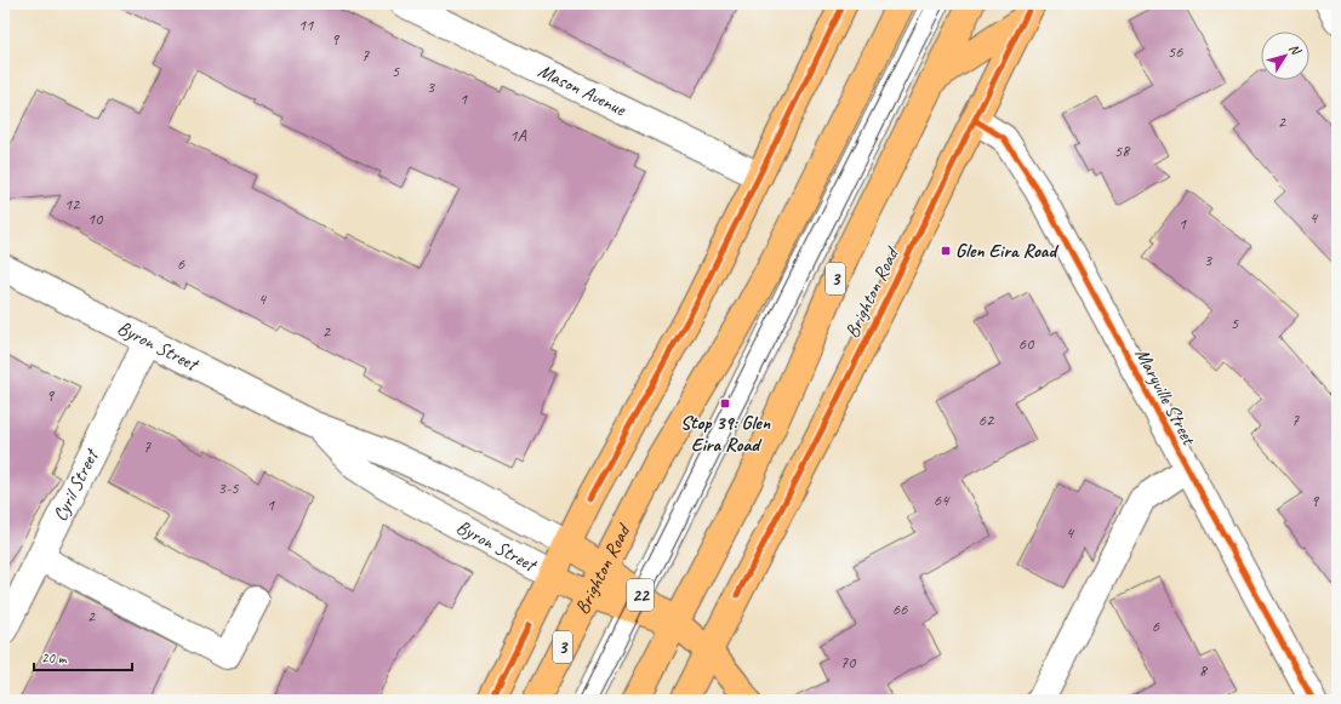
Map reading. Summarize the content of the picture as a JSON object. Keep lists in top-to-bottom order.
{
  "streets": {
    "main road": [
      "3",
      "Brighton Road",
      "Byron Street",
      "22"
    ],
    "street": ["Mason Avenue", "Maryville Street", "Cyril Street"]
  },
  "crossings": [
    ["Brighton Road", "Byron Street"],
    ["Brighton Road", "Maryville Street"],
    ["Brighton Road", "22"],
    ["Byron Street", "Cyril Street"],
    ["Byron Street", "22"]
  ],
  "places": {
    "transit": ["Glen Eira Road", "Stop 39: Glen Eira Road"]
  },
  "house_numbers": [
    "11",
    "9",
    "56",
    "7",
    "5",
    "3",
    "1",
    "2",
    "1A",
    "58",
    "12",
    "4",
    "10",
    "1",
    "3",
    "6",
    "4",
    "5",
    "2",
    "60",
    "9",
    "62",
    "7",
    "7",
    "3-5",
    "64",
    "9",
    "1",
    "4",
    "66",
    "2",
    "6",
    "70",
    "8"
  ],
  "scale_bar": "20 m",
  "north": "top right"
}
